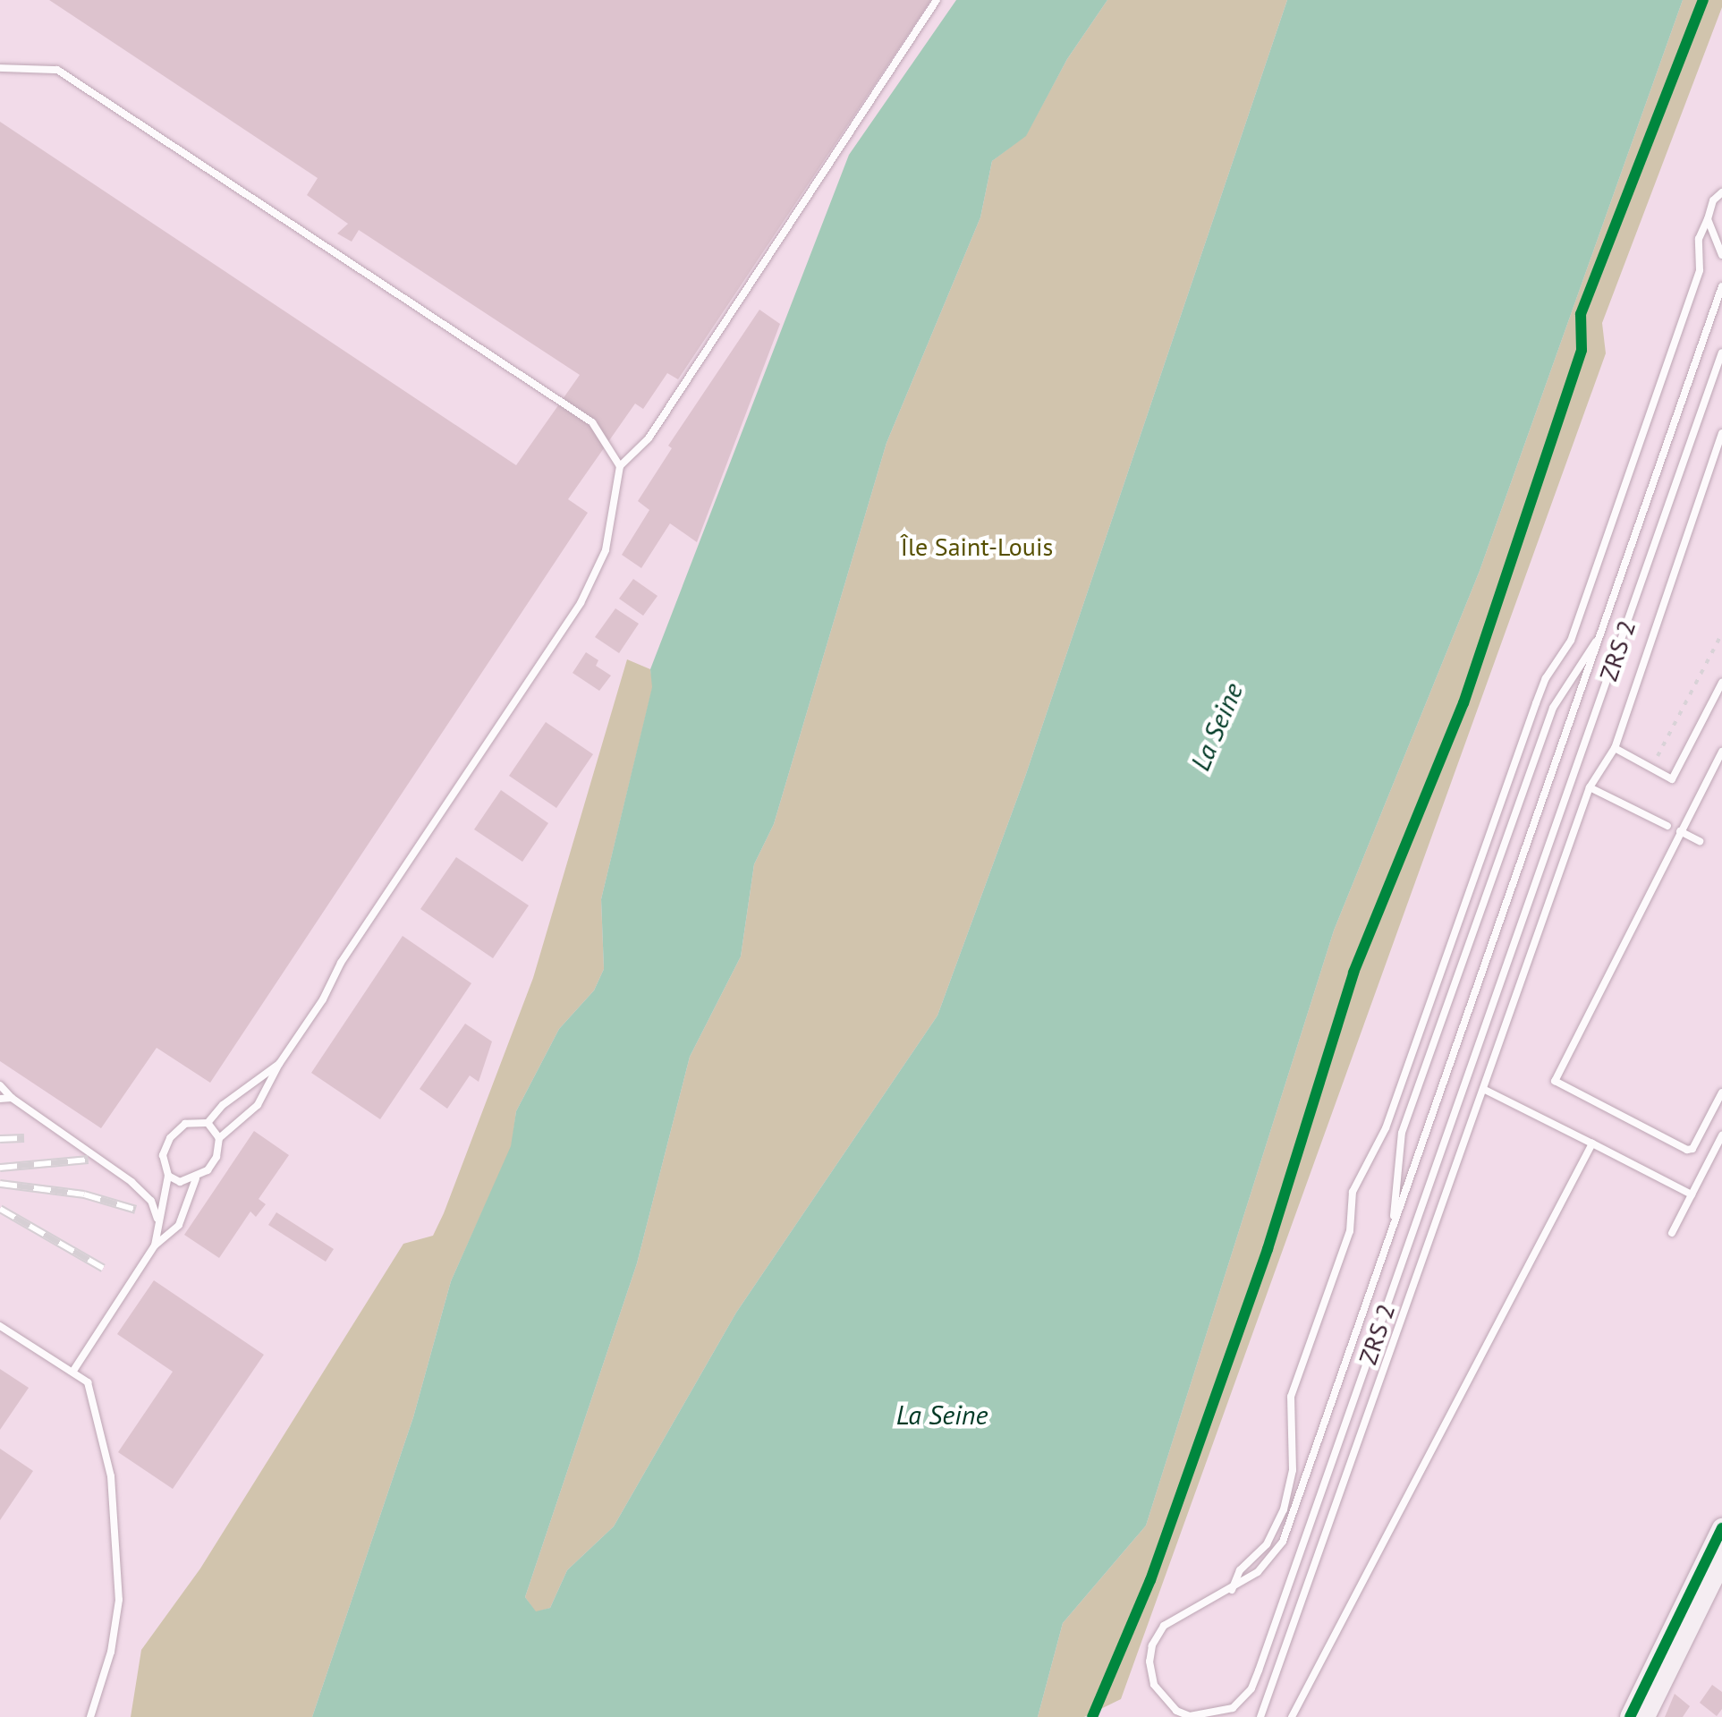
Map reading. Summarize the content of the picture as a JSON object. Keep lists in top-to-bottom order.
{
  "streets": {
    "lane": ["ZRS 2"]
  },
  "water": ["La Seine"],
  "parks": ["Île Saint-Louis"]
}
